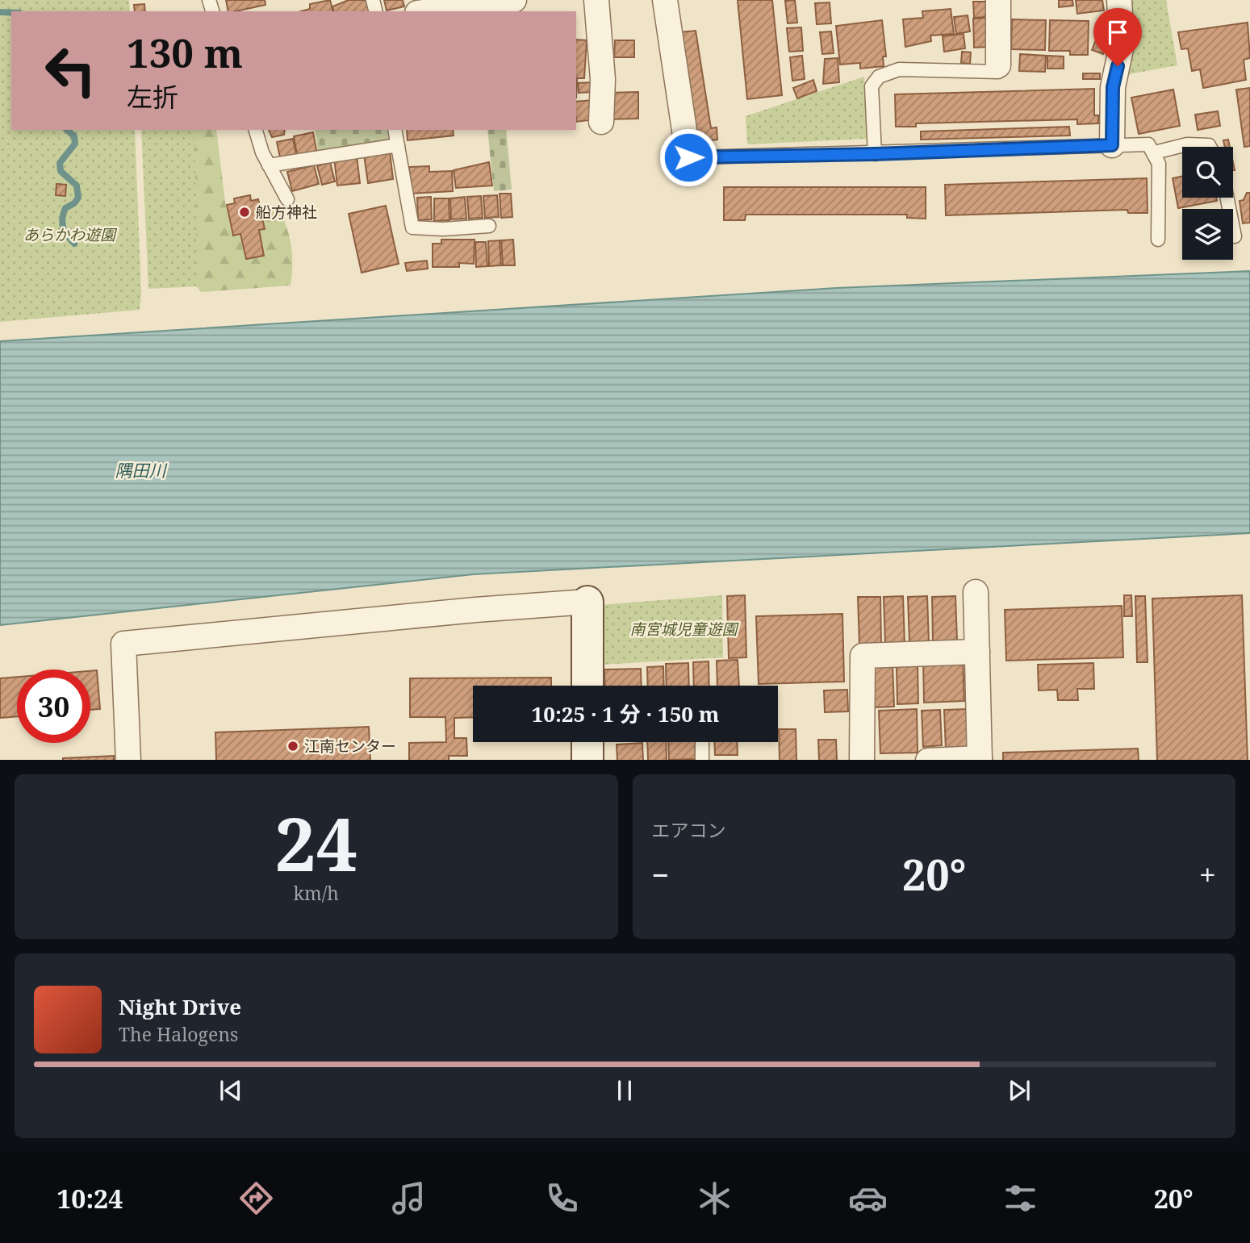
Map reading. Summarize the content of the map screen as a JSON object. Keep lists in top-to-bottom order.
{
  "water": ["隅田川"],
  "parks": ["あらかわ遊園", "南宮城児童遊園"],
  "places": ["船方神社", "江南センター"],
  "page": {
    "turn": ["130 m", "左折"],
    "limit": "30",
    "trip": "10:25 · 1 分 · 150 m",
    "tile": [
      ["24", "km/h"],
      "エアコン"
    ],
    "heat": ["−", "20°", "+"],
    "song": ["Night Drive", "The Halogens"],
    "tabs": ["10:24", "20°"]
  }
}
